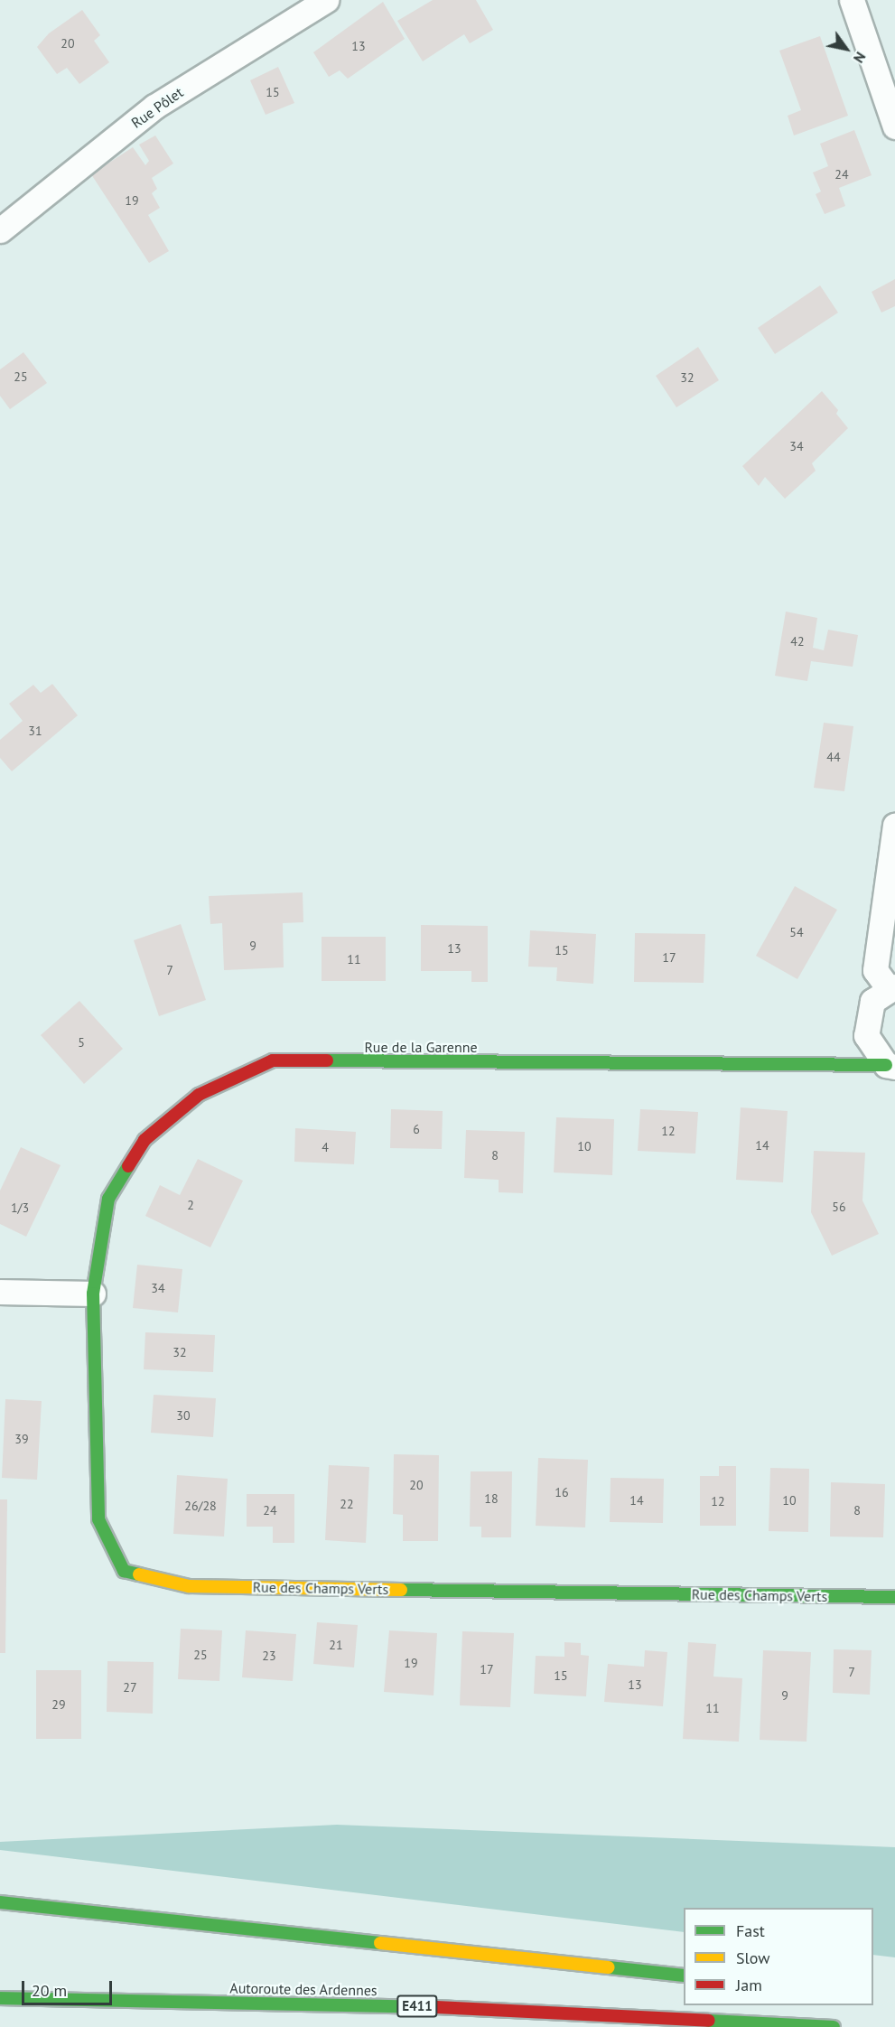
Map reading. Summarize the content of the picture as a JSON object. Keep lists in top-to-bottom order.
{
  "streets": {
    "main road": [
      "Rue de la Garenne",
      "Rue des Champs Verts",
      "Autoroute des Ardennes",
      "E411"
    ],
    "street": ["Rue Pôlet"]
  },
  "crossings": [
    ["Rue de la Garenne", "Rue des Champs Verts"]
  ],
  "house_numbers": [
    "20",
    "13",
    "15",
    "24",
    "19",
    "25",
    "32",
    "34",
    "42",
    "31",
    "44",
    "54",
    "9",
    "13",
    "15",
    "17",
    "11",
    "7",
    "5",
    "6",
    "12",
    "14",
    "10",
    "4",
    "8",
    "2",
    "56",
    "1/3",
    "34",
    "32",
    "30",
    "39",
    "20",
    "16",
    "18",
    "14",
    "10",
    "12",
    "22",
    "26/28",
    "24",
    "8",
    "21",
    "25",
    "23",
    "19",
    "17",
    "7",
    "15",
    "13",
    "27",
    "9",
    "29",
    "11"
  ],
  "legend": ["Fast", "Slow", "Jam"],
  "scale_bar": "20 m",
  "north": "bottom right"
}
